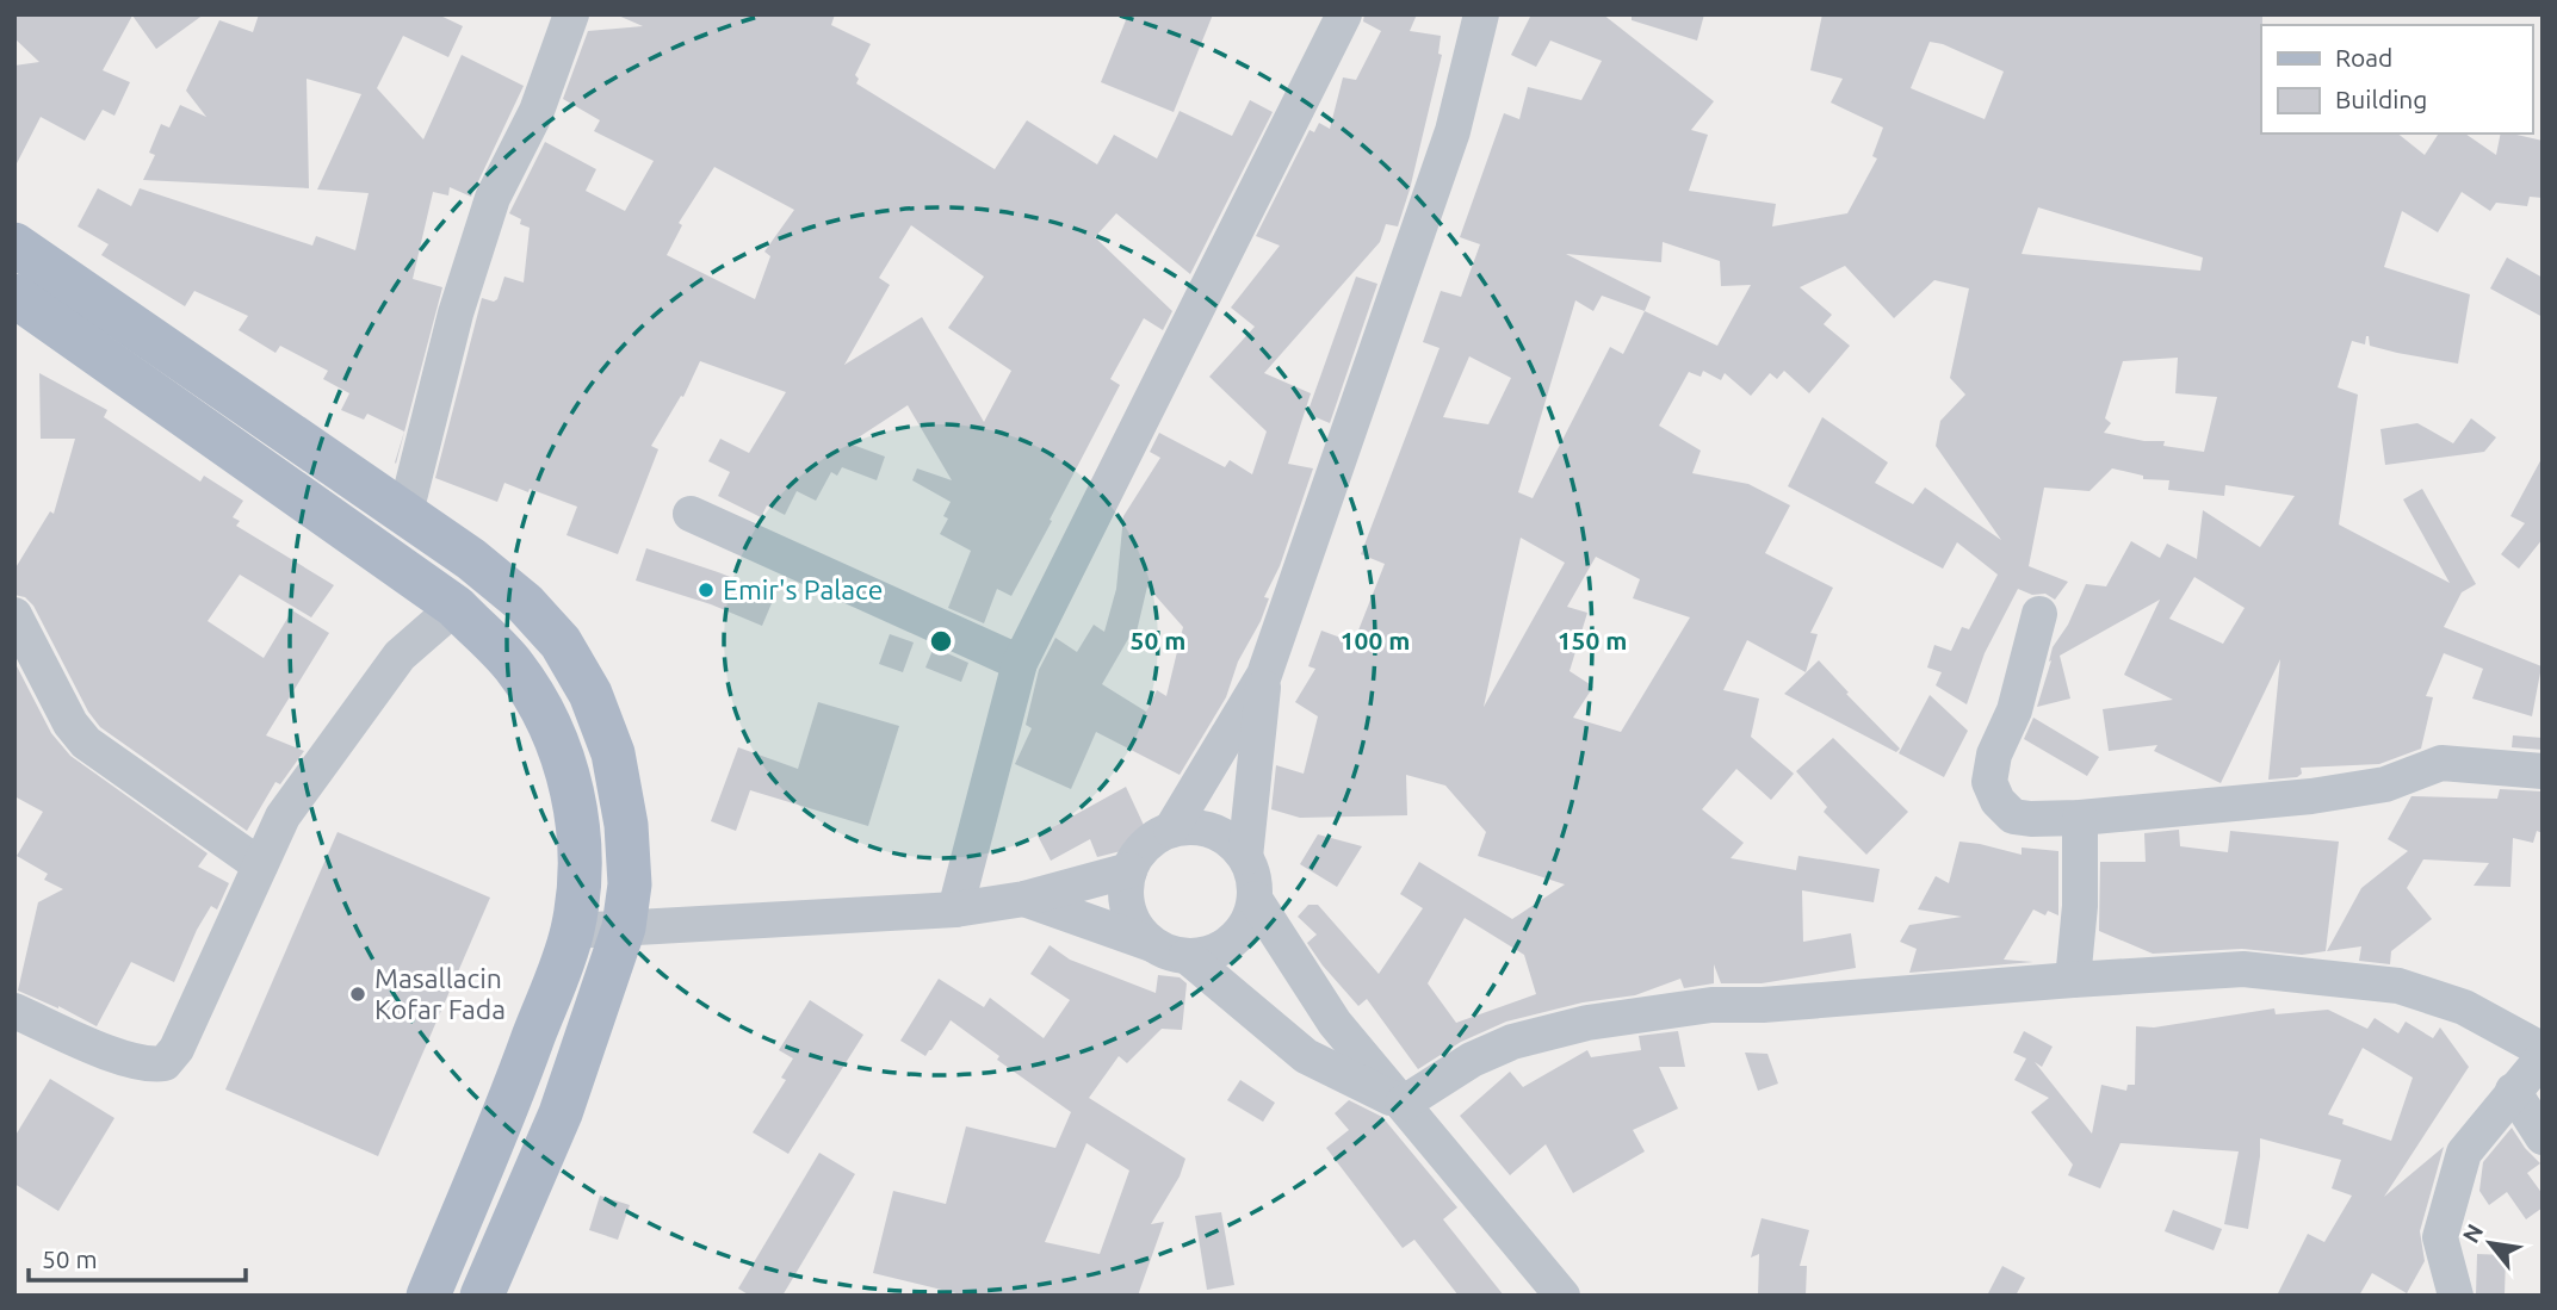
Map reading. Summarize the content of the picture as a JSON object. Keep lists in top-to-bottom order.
{
  "places": ["Emir's Palace", "Masallacin Kofar Fada"],
  "legend": ["Road", "Building"],
  "scale_bar": "50 m",
  "north": "top left",
  "rings": ["50 m", "100 m", "150 m"]
}
